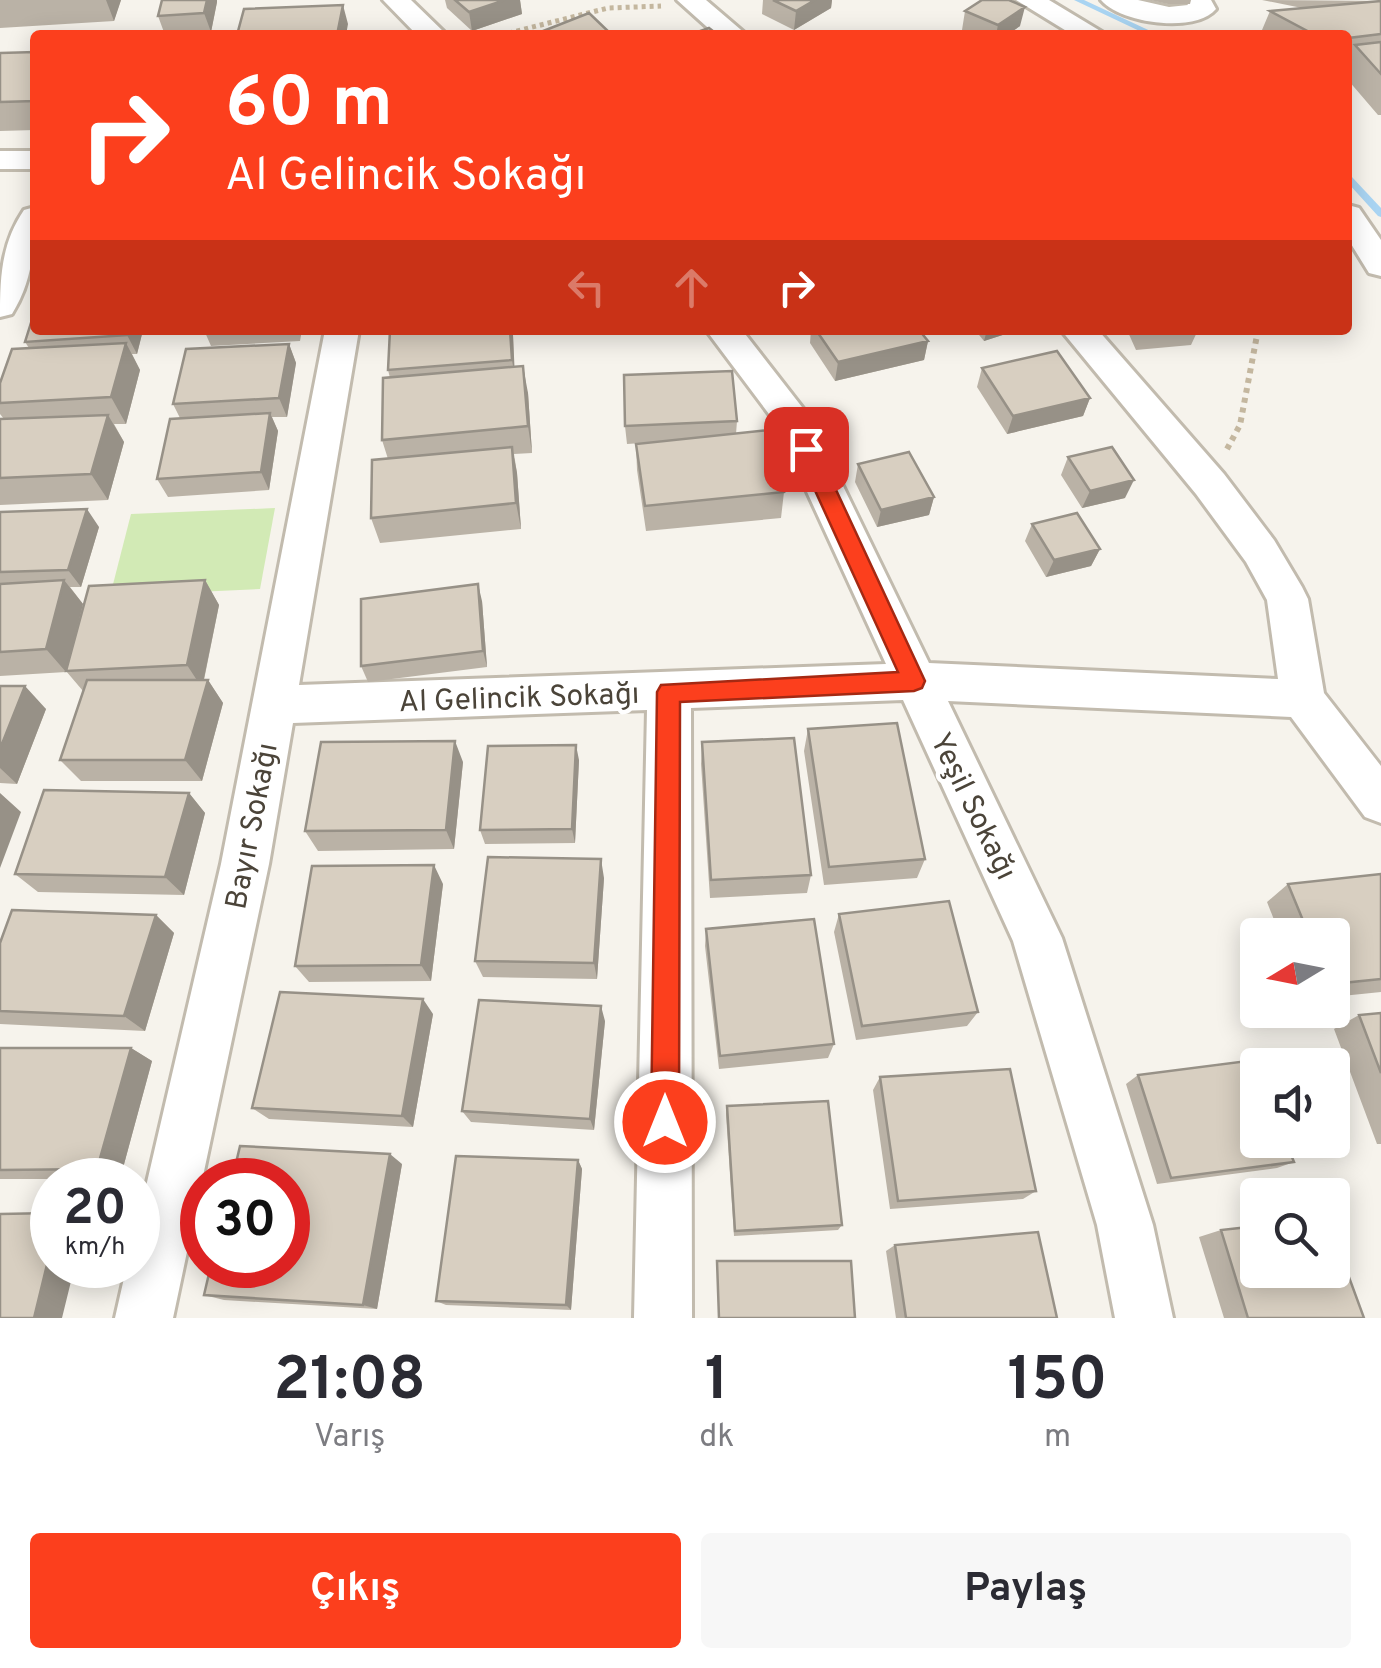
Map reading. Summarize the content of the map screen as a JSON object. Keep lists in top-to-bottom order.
{
  "streets": {
    "street": ["Al Gelincik Sokağı", "Yeşil Sokağı", "Bayır Sokağı"]
  },
  "crossings": [
    ["Al Gelincik Sokağı", "Yeşil Sokağı"],
    ["Al Gelincik Sokağı", "Bayır Sokağı"]
  ],
  "north": "left",
  "page": {
    "turn": ["60 m", "Al Gelincik Sokağı"],
    "speed": "20 km/h",
    "limit": "30",
    "eta": [
      "21:08",
      "Varış",
      "1",
      "dk",
      "150",
      "m"
    ],
    "buttons": ["Çıkış", "Paylaş"]
  }
}
